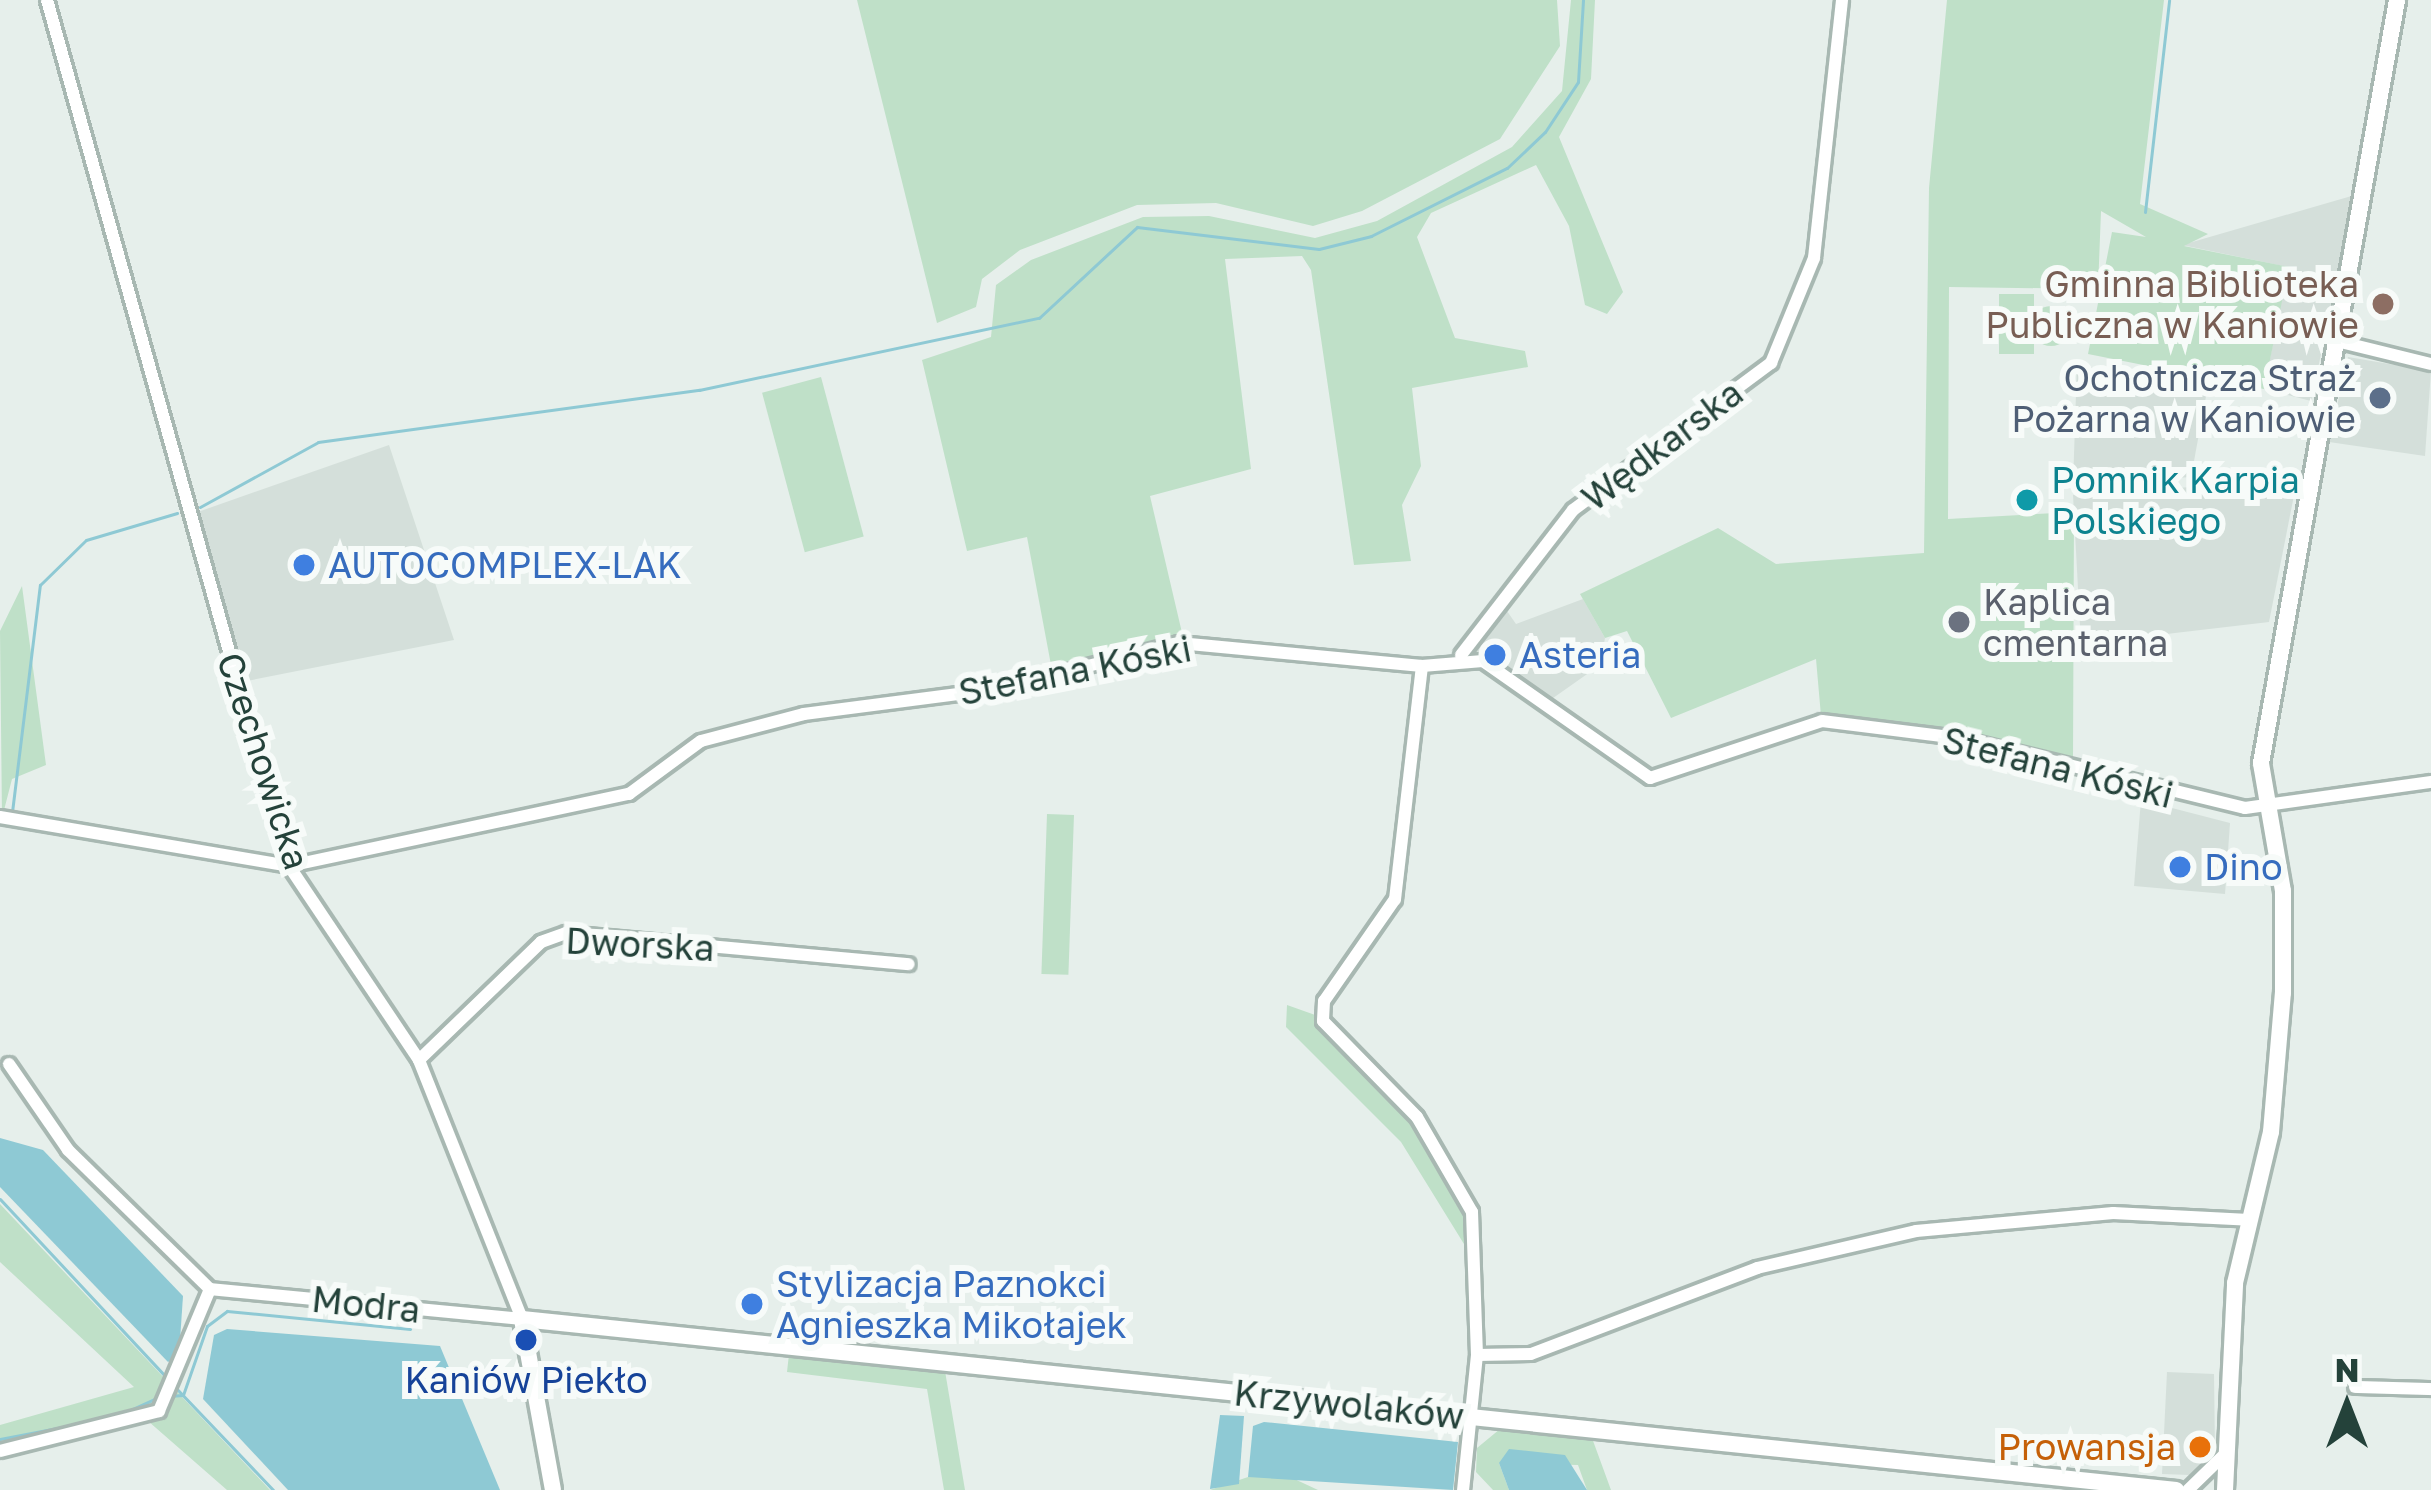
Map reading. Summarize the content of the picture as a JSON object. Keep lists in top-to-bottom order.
{
  "streets": {
    "street": [
      "Wędkarska",
      "Stefana Kóski",
      "Czechowicka",
      "Dworska",
      "Modra",
      "Krzywolaków"
    ]
  },
  "crossings": [
    ["Wędkarska", "Stefana Kóski"],
    ["Stefana Kóski", "Czechowicka"],
    ["Czechowicka", "Dworska"],
    ["Czechowicka", "Modra"],
    ["Czechowicka", "Krzywolaków"],
    ["Modra", "Krzywolaków"]
  ],
  "places": [
    "Gminna Biblioteka Publiczna w Kaniowie",
    "Ochotnicza Straż Pożarna w Kaniowie",
    "Pomnik Karpia Polskiego",
    "AUTOCOMPLEX-LAK",
    "Kaplica cmentarna",
    "Asteria",
    "Dino",
    "Stylizacja Paznokci Agnieszka Mikołajek",
    "Kaniów Piekło",
    "Prowansja"
  ],
  "north": "top"
}
